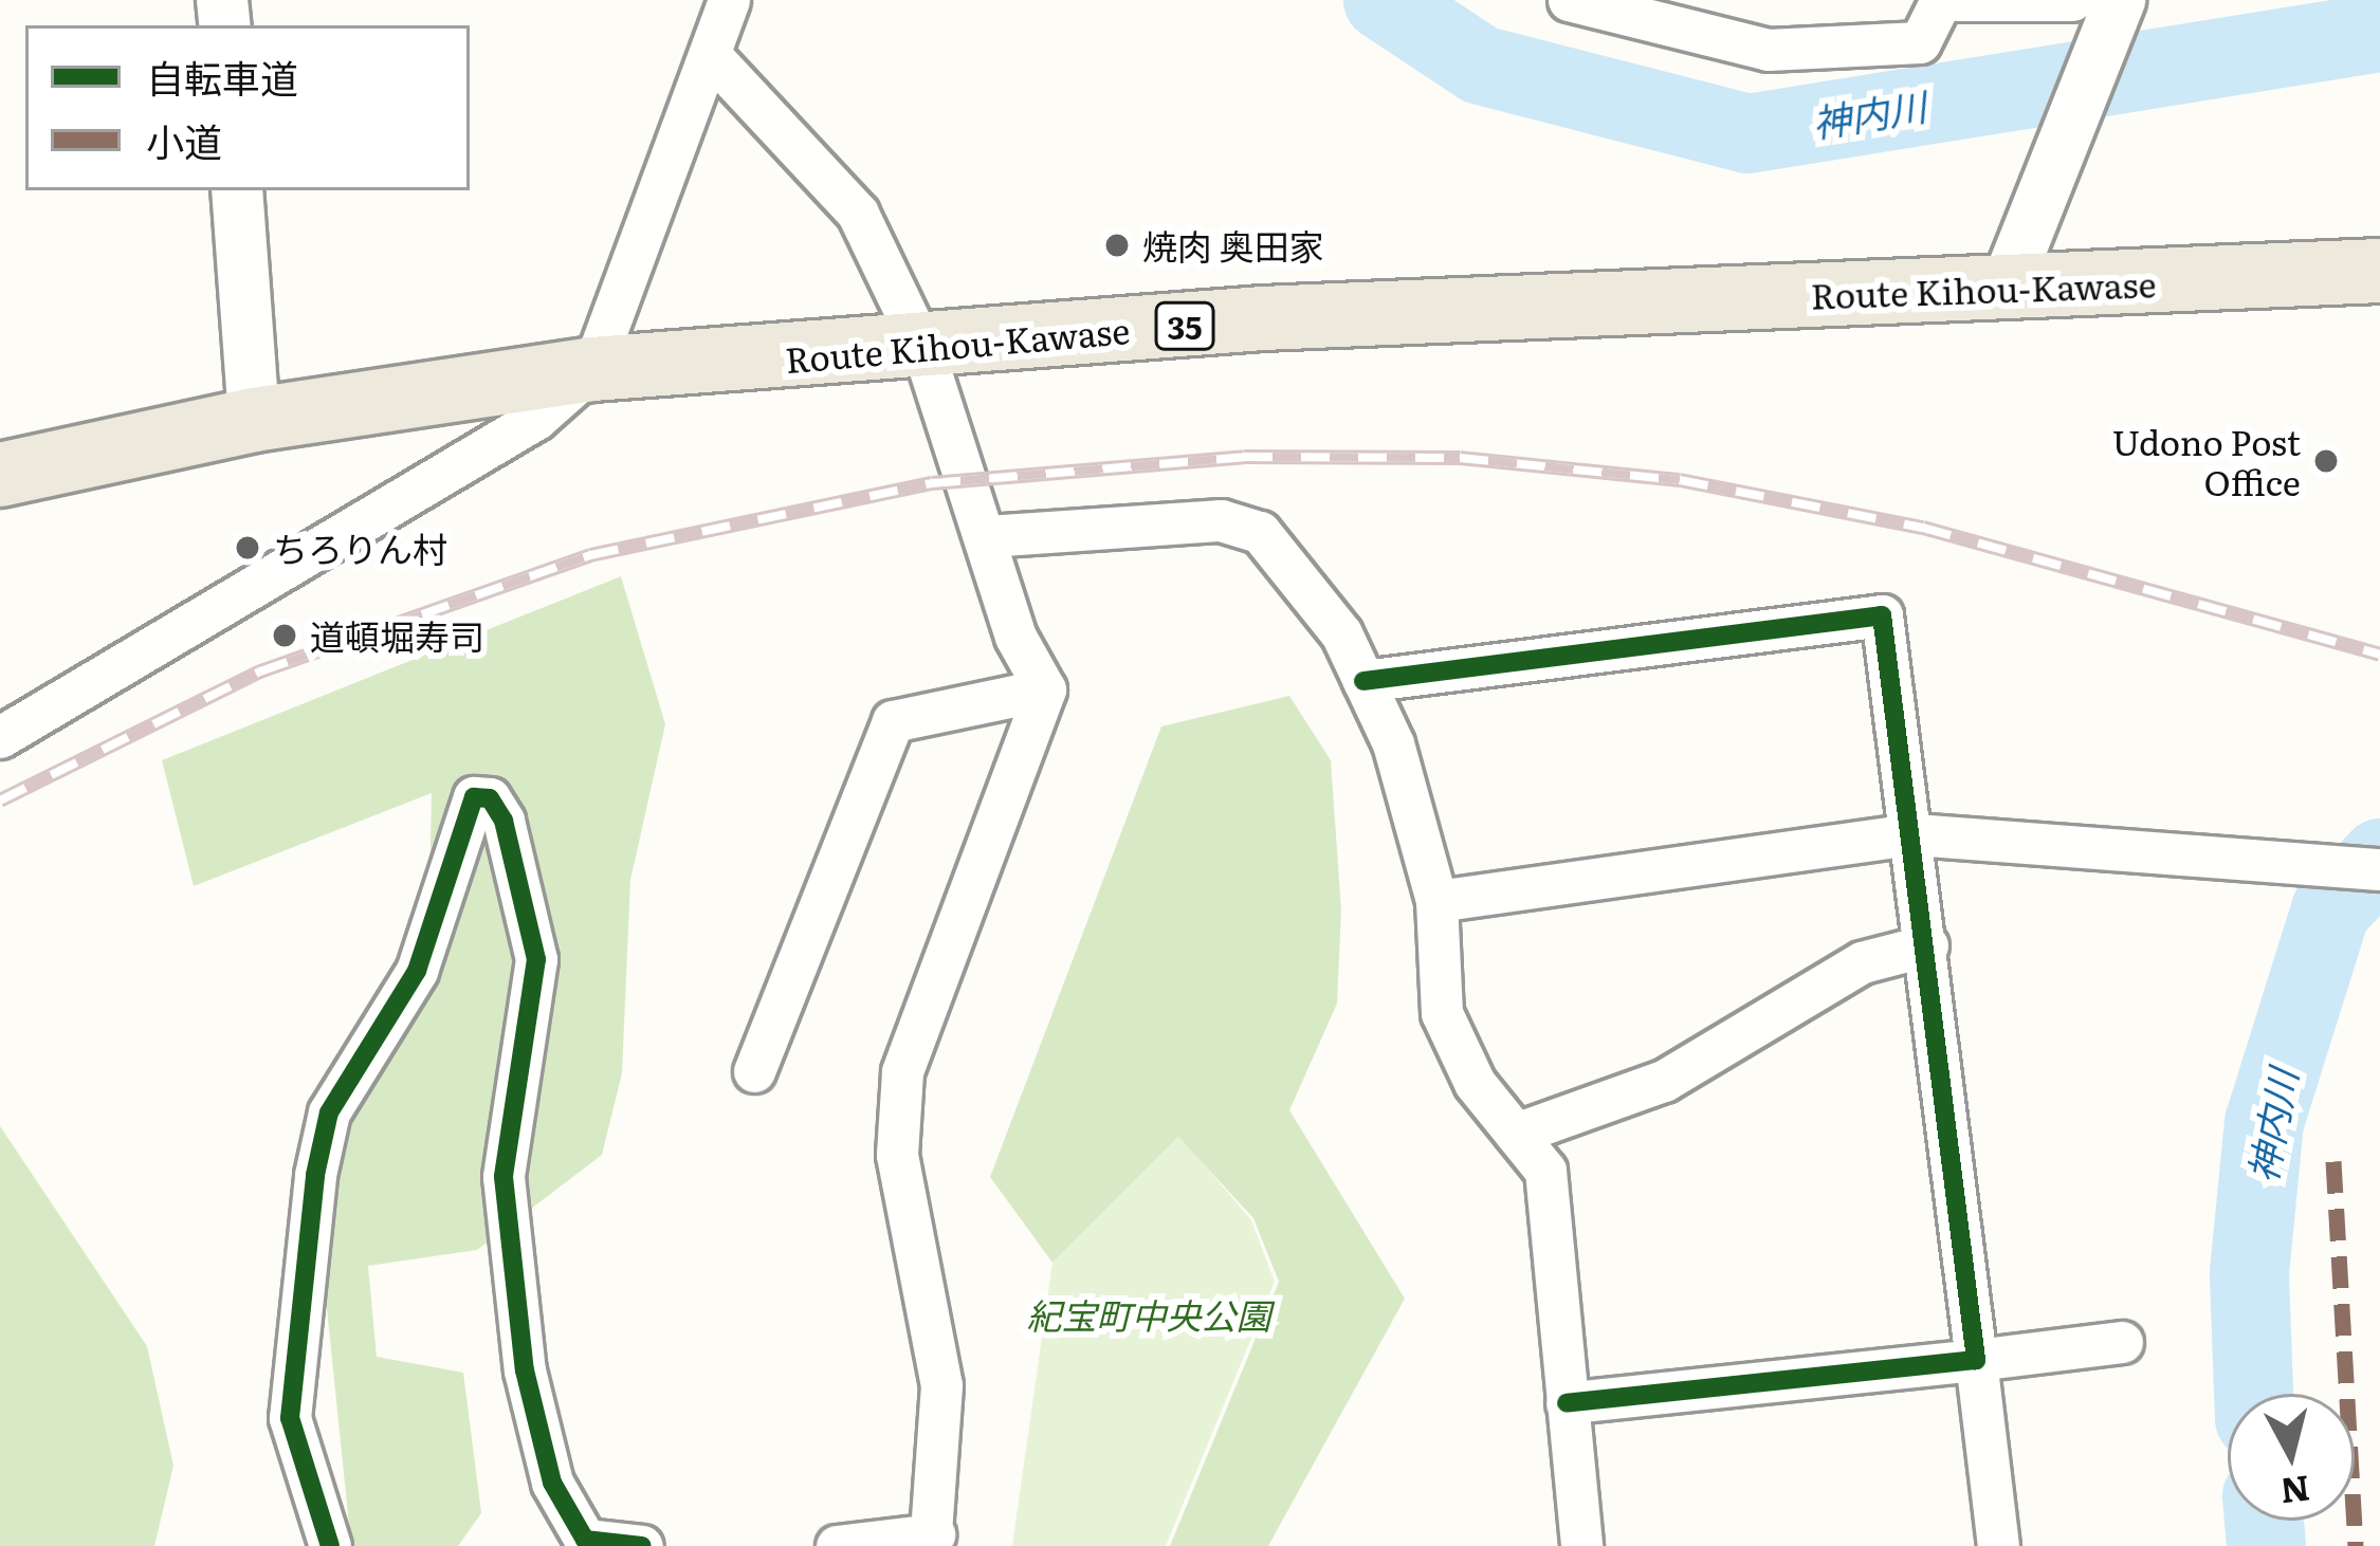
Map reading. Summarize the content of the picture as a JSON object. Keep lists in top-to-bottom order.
{
  "streets": {
    "main road": ["Route Kihou-Kawase", "35"]
  },
  "water": ["神内川"],
  "parks": ["紀宝町中央公園"],
  "places": [
    "焼肉 奥田家",
    "Udono Post Office",
    "ちろりん村",
    "道頓堀寿司"
  ],
  "legend": ["自転車道", "小道"],
  "north": "bottom"
}
